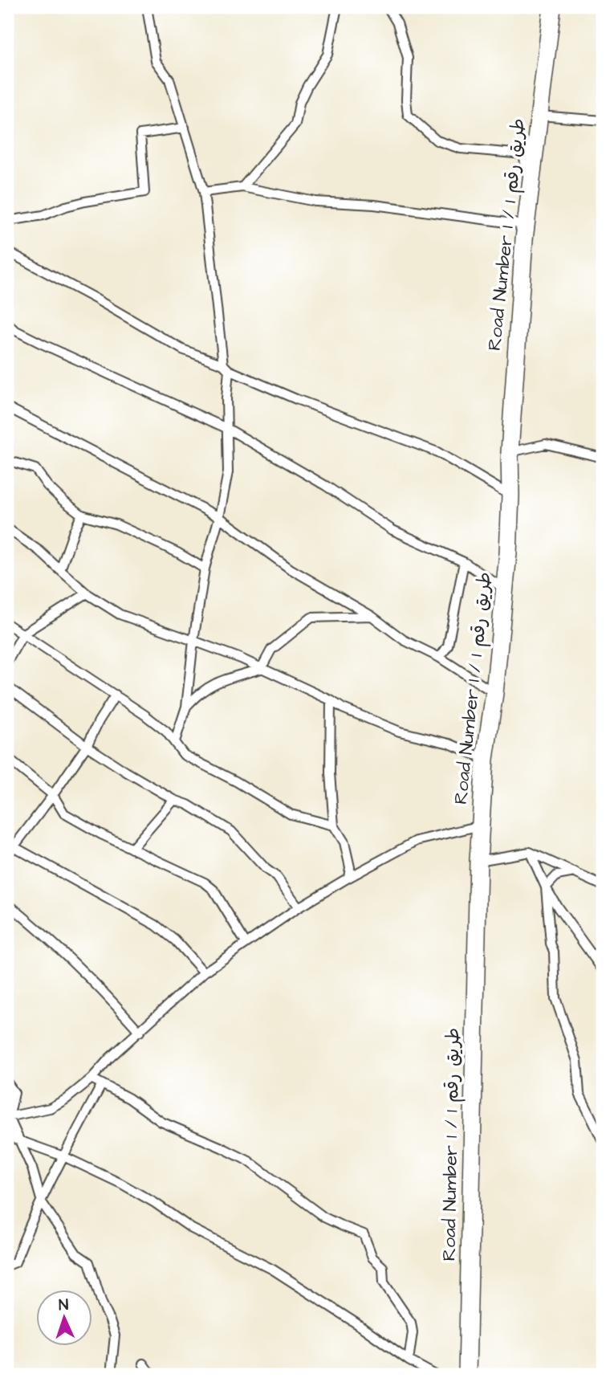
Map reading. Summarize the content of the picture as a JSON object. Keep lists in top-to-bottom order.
{
  "streets": {
    "highway": ["Road Number 1 / طريق رقم 1"]
  },
  "north": "top"
}
